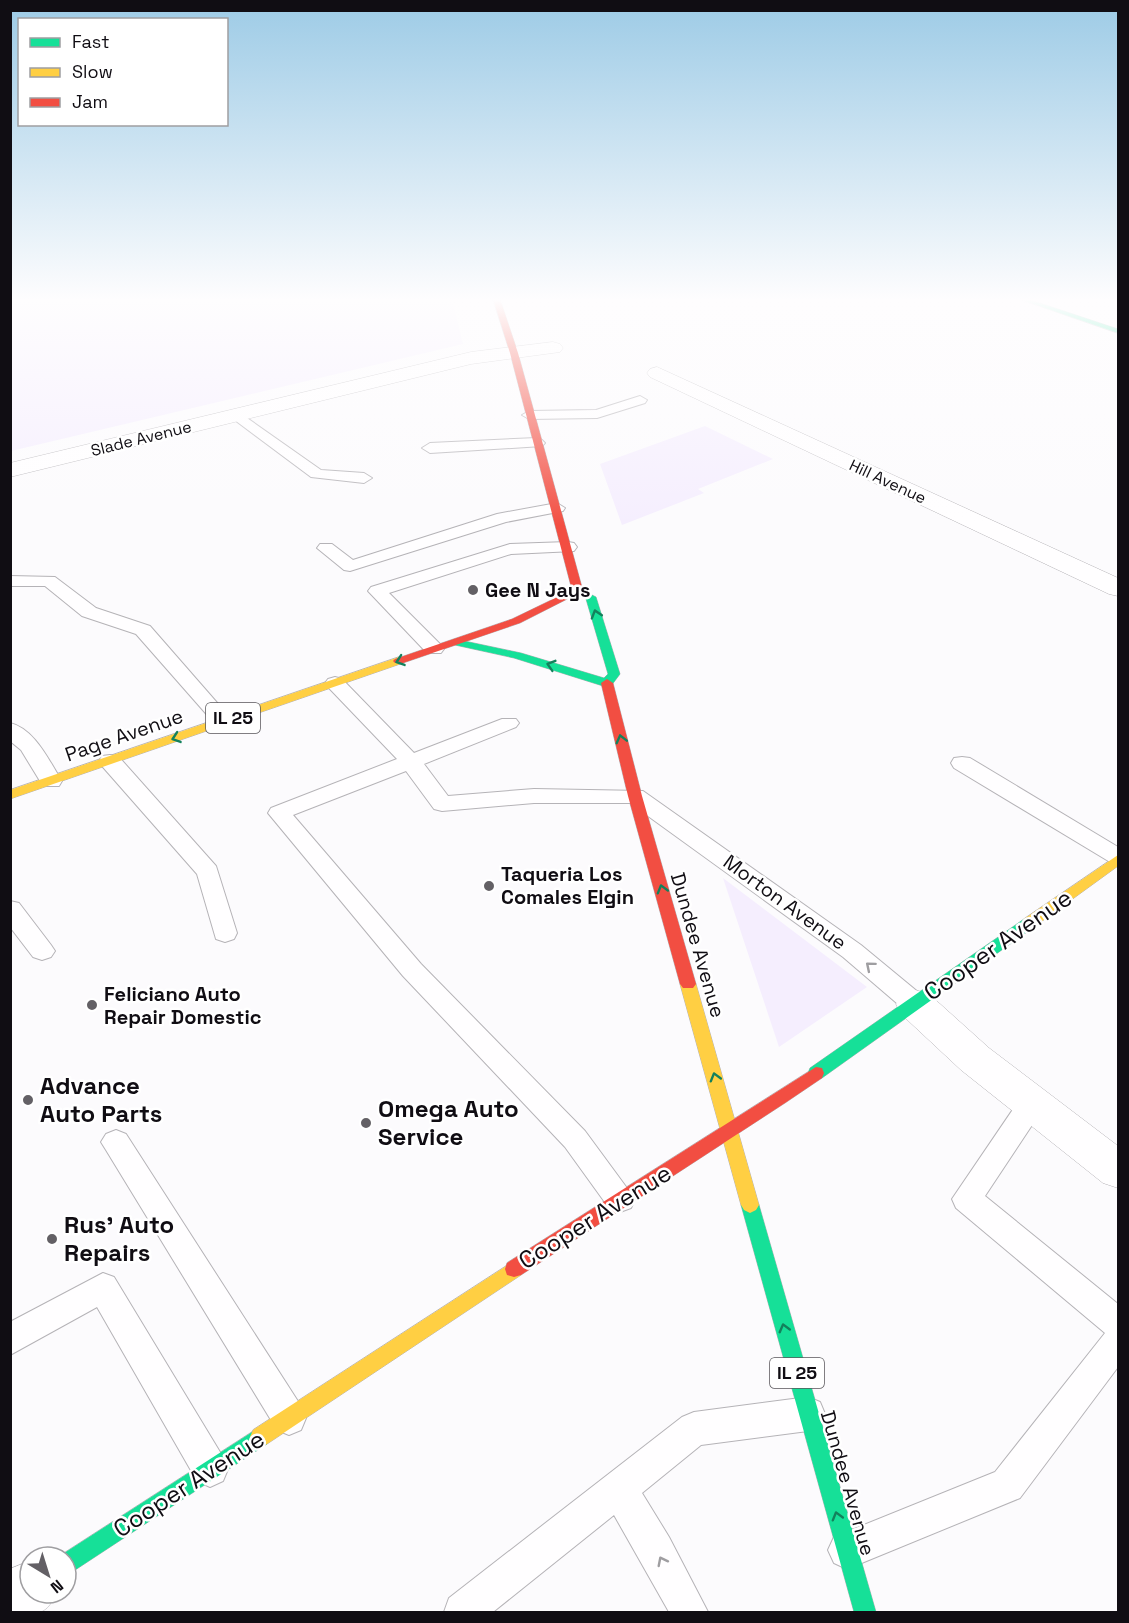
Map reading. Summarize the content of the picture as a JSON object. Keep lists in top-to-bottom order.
{
  "streets": {
    "main road": [
      "IL 25",
      "Page Avenue",
      "Dundee Avenue",
      "Cooper Avenue"
    ],
    "street": ["Slade Avenue", "Hill Avenue", "Morton Avenue"]
  },
  "crossings": [
    ["Page Avenue", "Dundee Avenue"],
    ["Morton Avenue", "Dundee Avenue"],
    ["Morton Avenue", "Cooper Avenue"],
    ["Dundee Avenue", "Cooper Avenue"]
  ],
  "one_way": ["Page Avenue", "Morton Avenue", "Dundee Avenue"],
  "places": [
    "Gee N Jays",
    "Taqueria Los Comales Elgin",
    "Feliciano Auto Repair Domestic",
    "Advance Auto Parts",
    "Omega Auto Service",
    "Rus' Auto Repairs"
  ],
  "legend": ["Fast", "Slow", "Jam"],
  "north": "bottom right"
}
